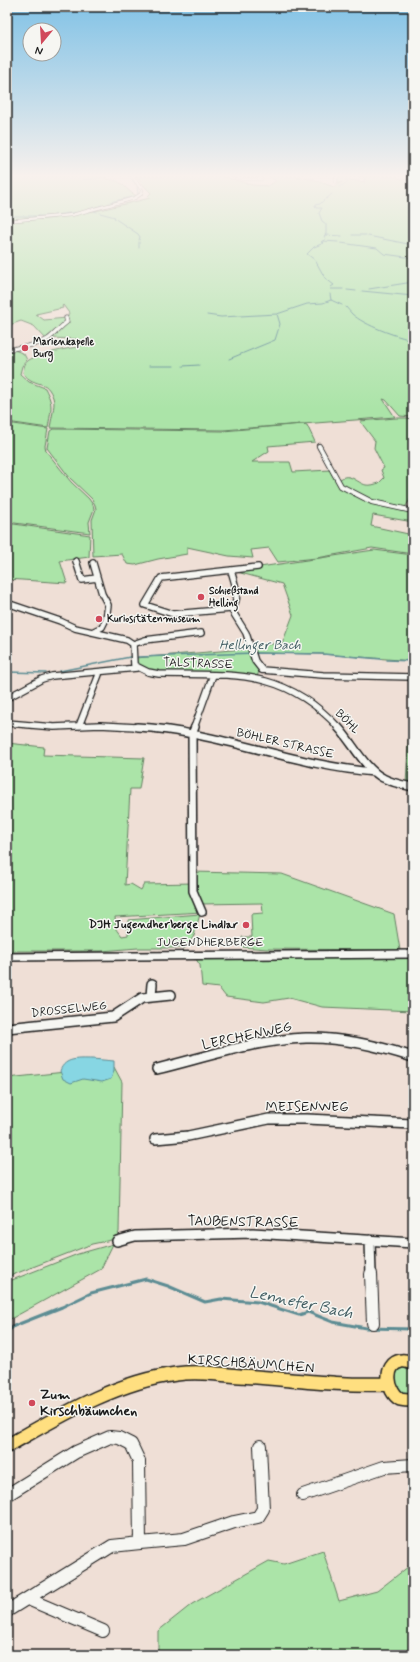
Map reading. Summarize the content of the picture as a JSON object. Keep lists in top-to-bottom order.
{
  "streets": {
    "main road": ["KIRSCHBÄUMCHEN"],
    "street": [
      "TALSTRASSE",
      "BÖHL",
      "BÖHLER STRASSE",
      "JUGENDHERBERGE",
      "DROSSELWEG",
      "LERCHENWEG",
      "MEISENWEG",
      "TAUBENSTRASSE"
    ]
  },
  "crossings": [
    ["TALSTRASSE", "BÖHL"],
    ["BÖHL", "BÖHLER STRASSE"]
  ],
  "water": ["Hellinger Bach", "Lennefer Bach"],
  "places": [
    "Marienkapelle Burg",
    "Schießstand Helling",
    "Kuriositätenmuseum",
    "DJH Jugendherberge Lindlar",
    "Zum Kirschbäumchen"
  ],
  "north": "bottom"
}
